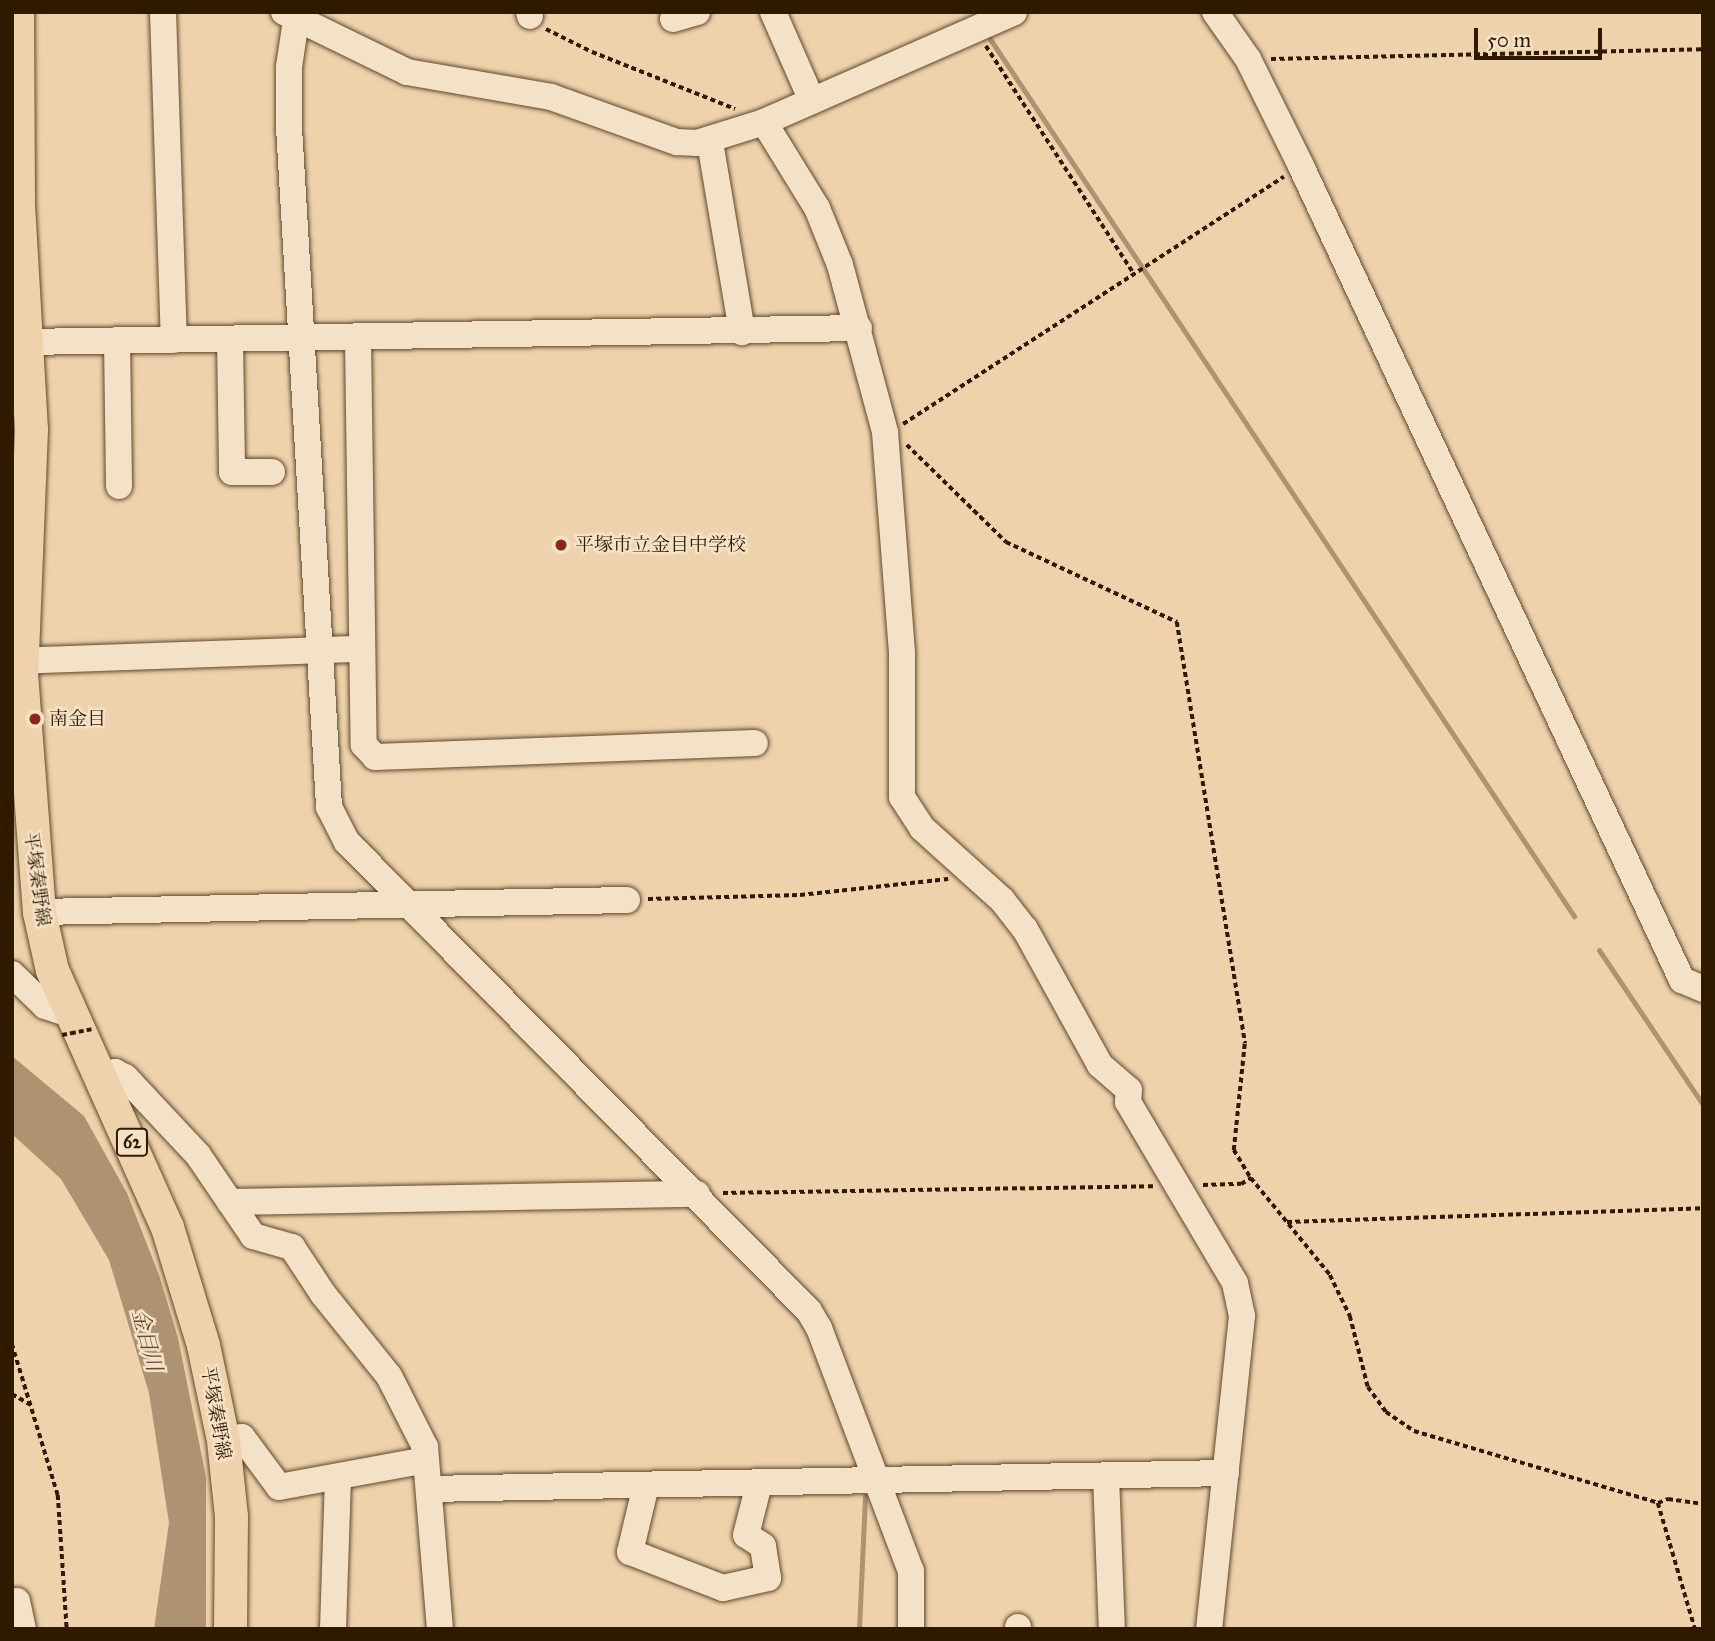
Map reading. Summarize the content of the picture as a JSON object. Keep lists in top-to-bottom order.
{
  "streets": {
    "main road": ["平塚秦野線", "62"]
  },
  "water": ["金目川"],
  "places": ["平塚市立金目中学校", "南金目"],
  "scale_bar": "50 m"
}
